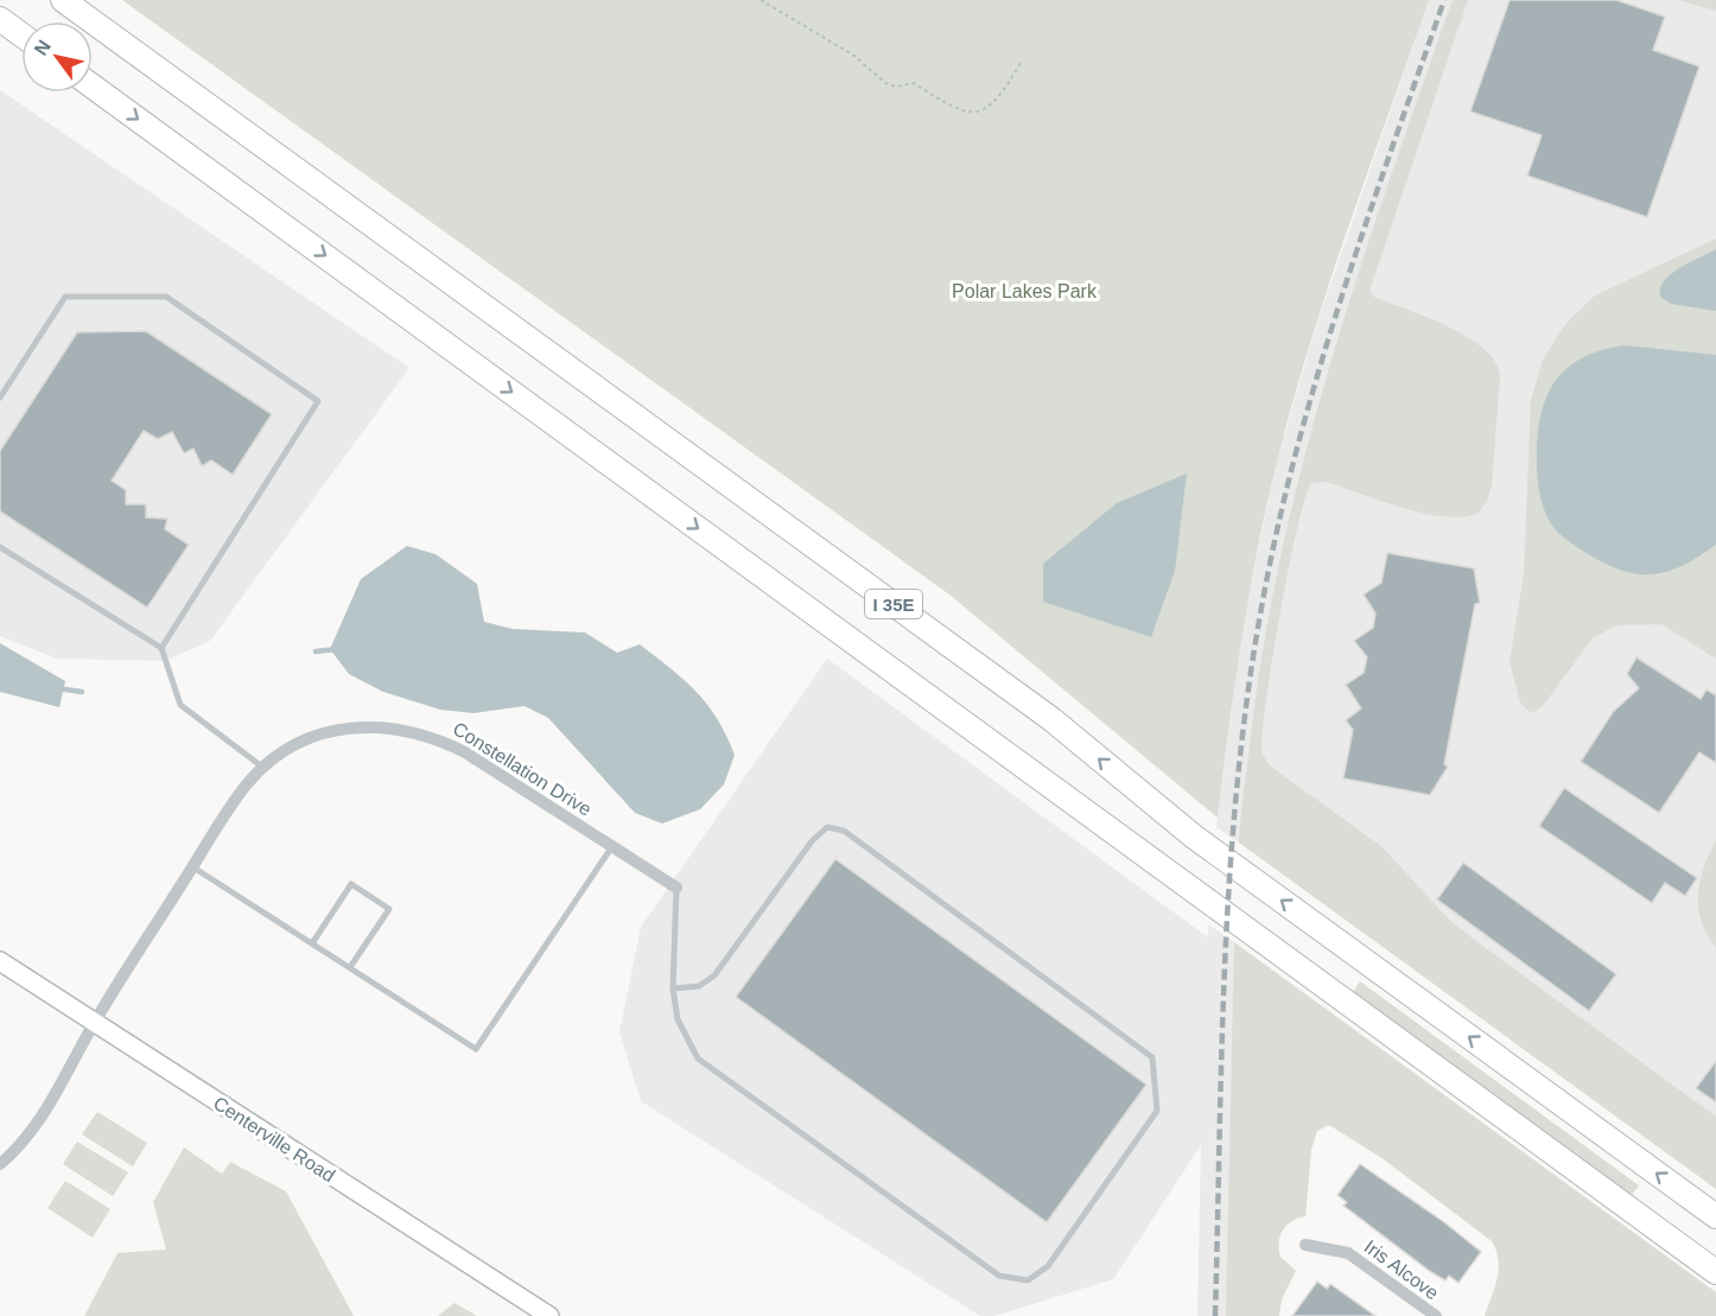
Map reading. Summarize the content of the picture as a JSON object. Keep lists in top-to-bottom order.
{
  "streets": {
    "highway": ["I 35E"],
    "main road": ["Centerville Road"],
    "street": ["Constellation Drive", "Iris Alcove"]
  },
  "crossings": [
    ["Constellation Drive", "Centerville Road"]
  ],
  "parks": ["Polar Lakes Park"],
  "north": "top left"
}
